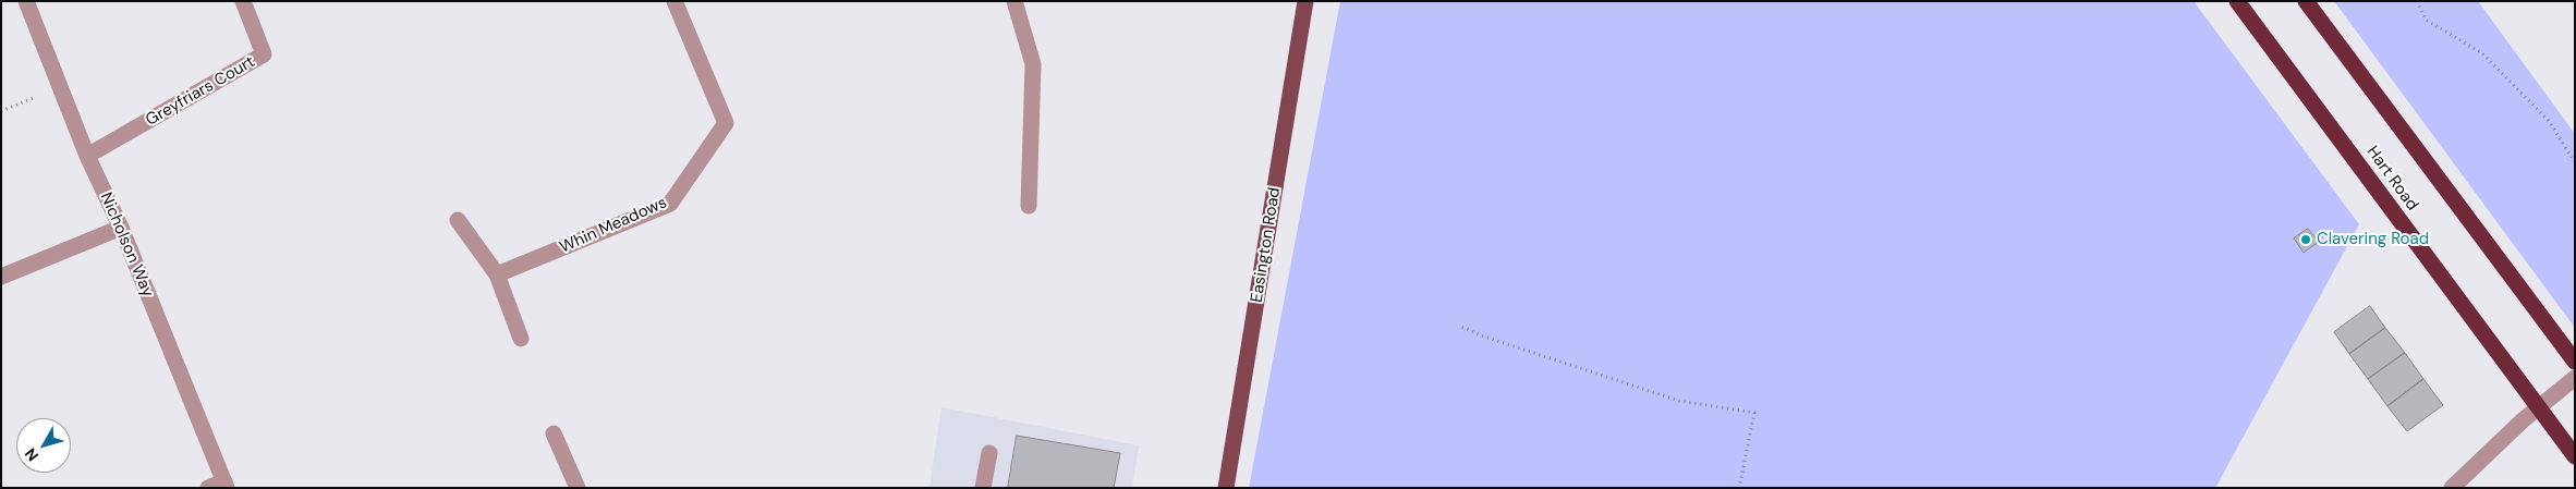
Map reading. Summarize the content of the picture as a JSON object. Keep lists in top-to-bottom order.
{
  "streets": {
    "highway": ["Hart Road"],
    "main road": ["Easington Road"],
    "street": ["Greyfriars Court", "Whin Meadows", "Nicholson Way"]
  },
  "crossings": [
    ["Greyfriars Court", "Nicholson Way"]
  ],
  "places": ["Clavering Road"],
  "north": "bottom left"
}
